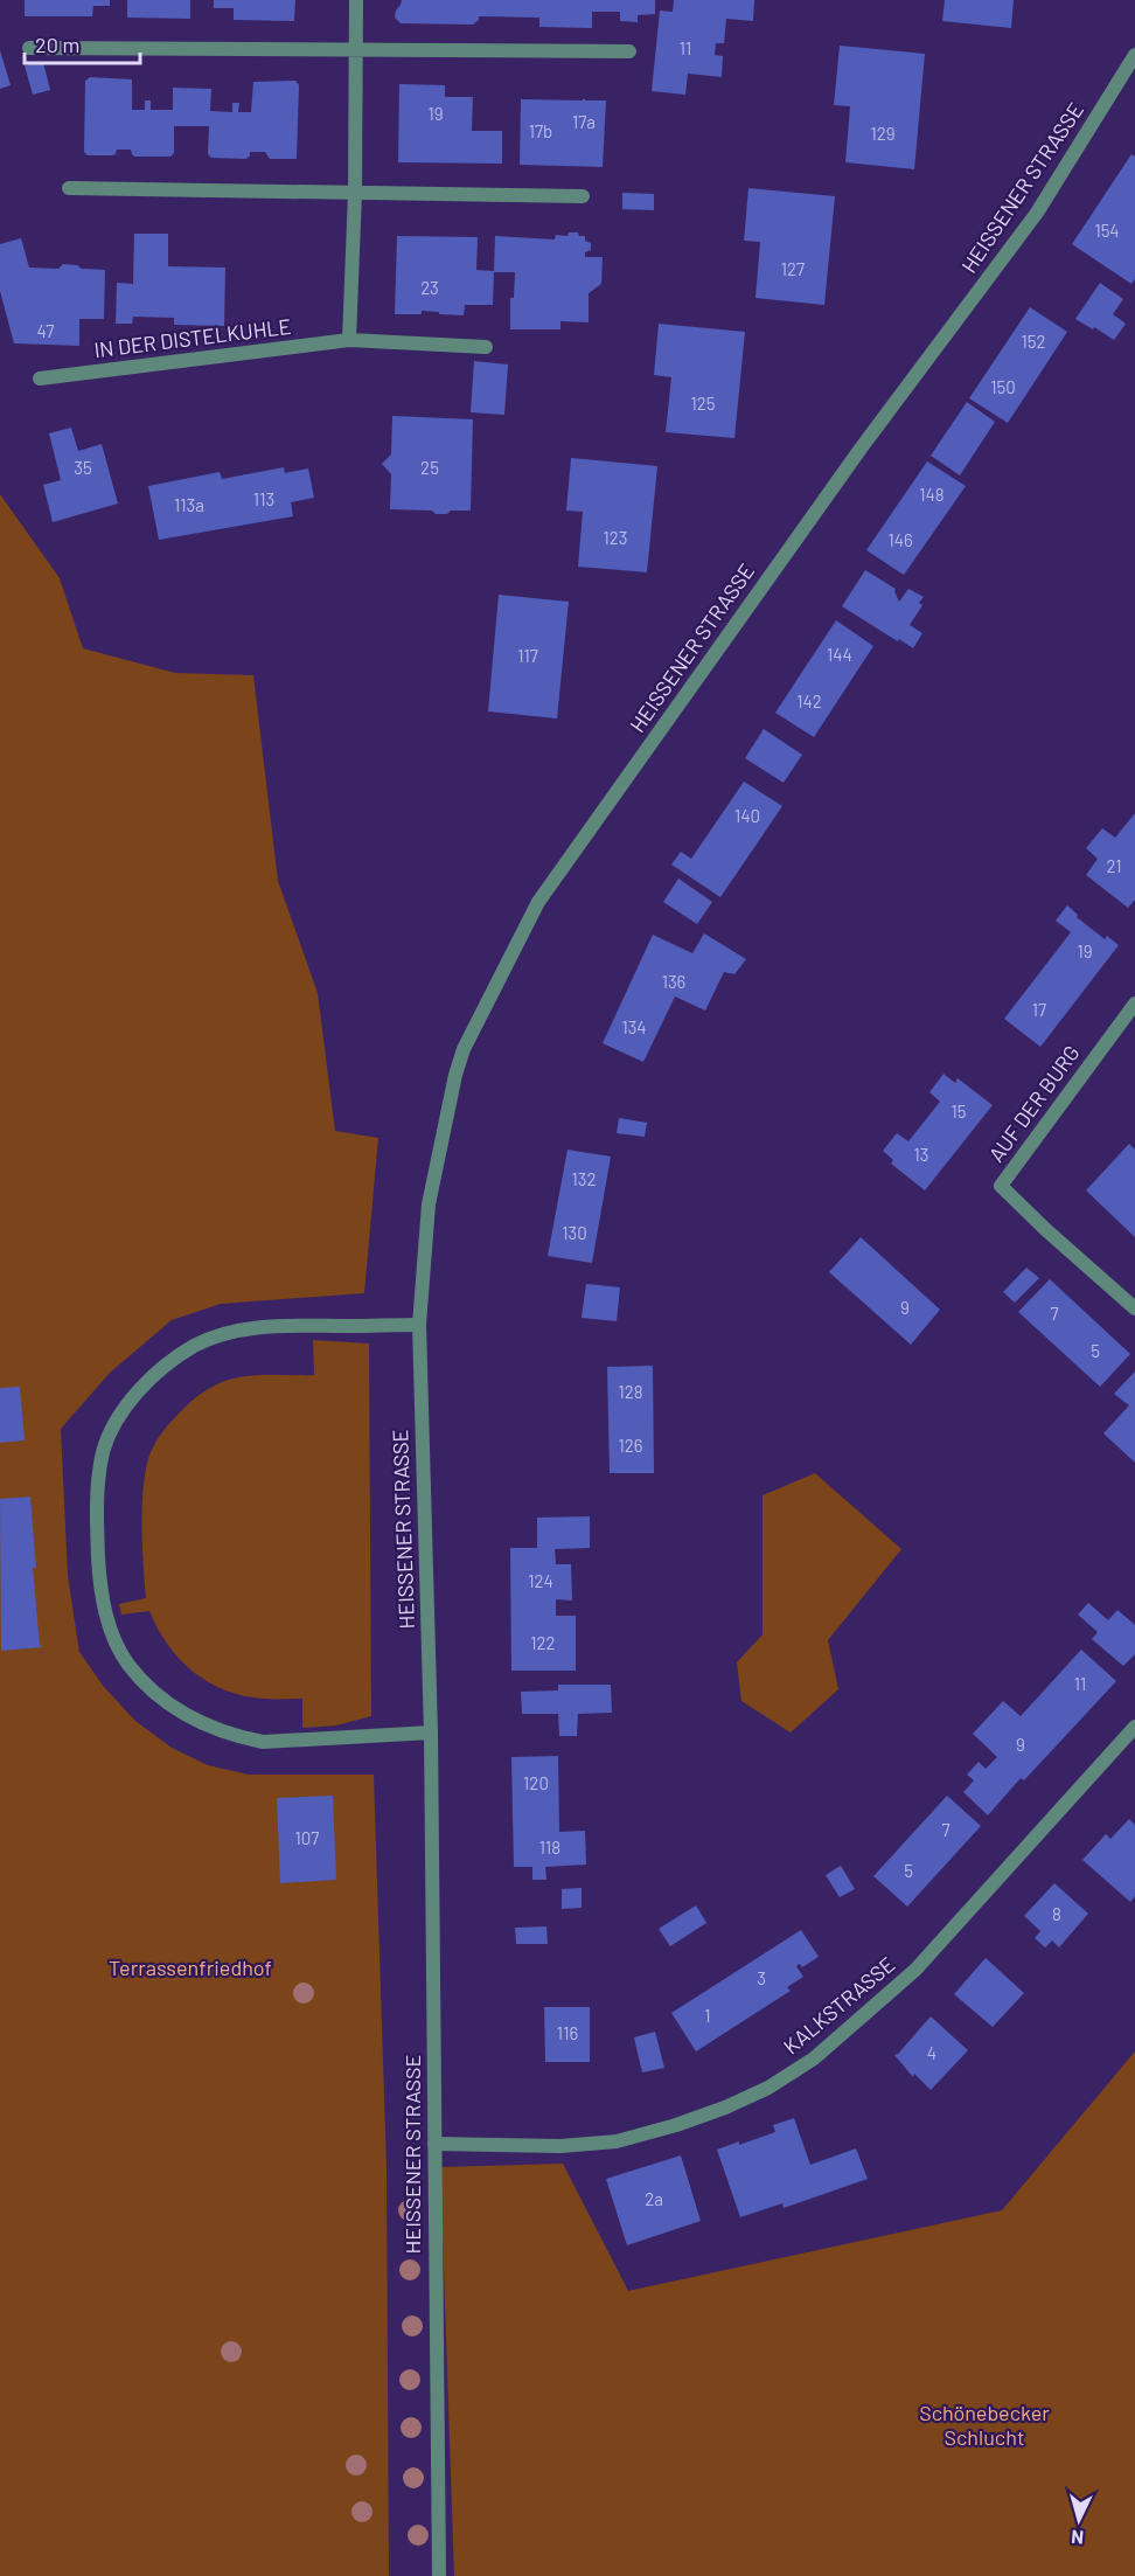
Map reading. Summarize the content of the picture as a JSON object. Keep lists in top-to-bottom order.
{
  "streets": {
    "street": [
      "HEISSENER STRASSE",
      "IN DER DISTELKUHLE",
      "AUF DER BURG",
      "KALKSTRASSE"
    ]
  },
  "crossings": [
    ["HEISSENER STRASSE", "KALKSTRASSE"]
  ],
  "parks": ["Terrassenfriedhof", "Schönebecker Schlucht"],
  "house_numbers": [
    "11",
    "19",
    "17a",
    "17b",
    "129",
    "154",
    "127",
    "23",
    "47",
    "152",
    "150",
    "125",
    "35",
    "25",
    "148",
    "113",
    "113a",
    "123",
    "146",
    "144",
    "117",
    "142",
    "140",
    "21",
    "19",
    "136",
    "17",
    "134",
    "15",
    "13",
    "132",
    "130",
    "9",
    "7",
    "5",
    "128",
    "126",
    "124",
    "122",
    "11",
    "9",
    "120",
    "7",
    "107",
    "118",
    "5",
    "8",
    "3",
    "1",
    "116",
    "4",
    "2a"
  ],
  "scale_bar": "20 m",
  "north": "bottom"
}
